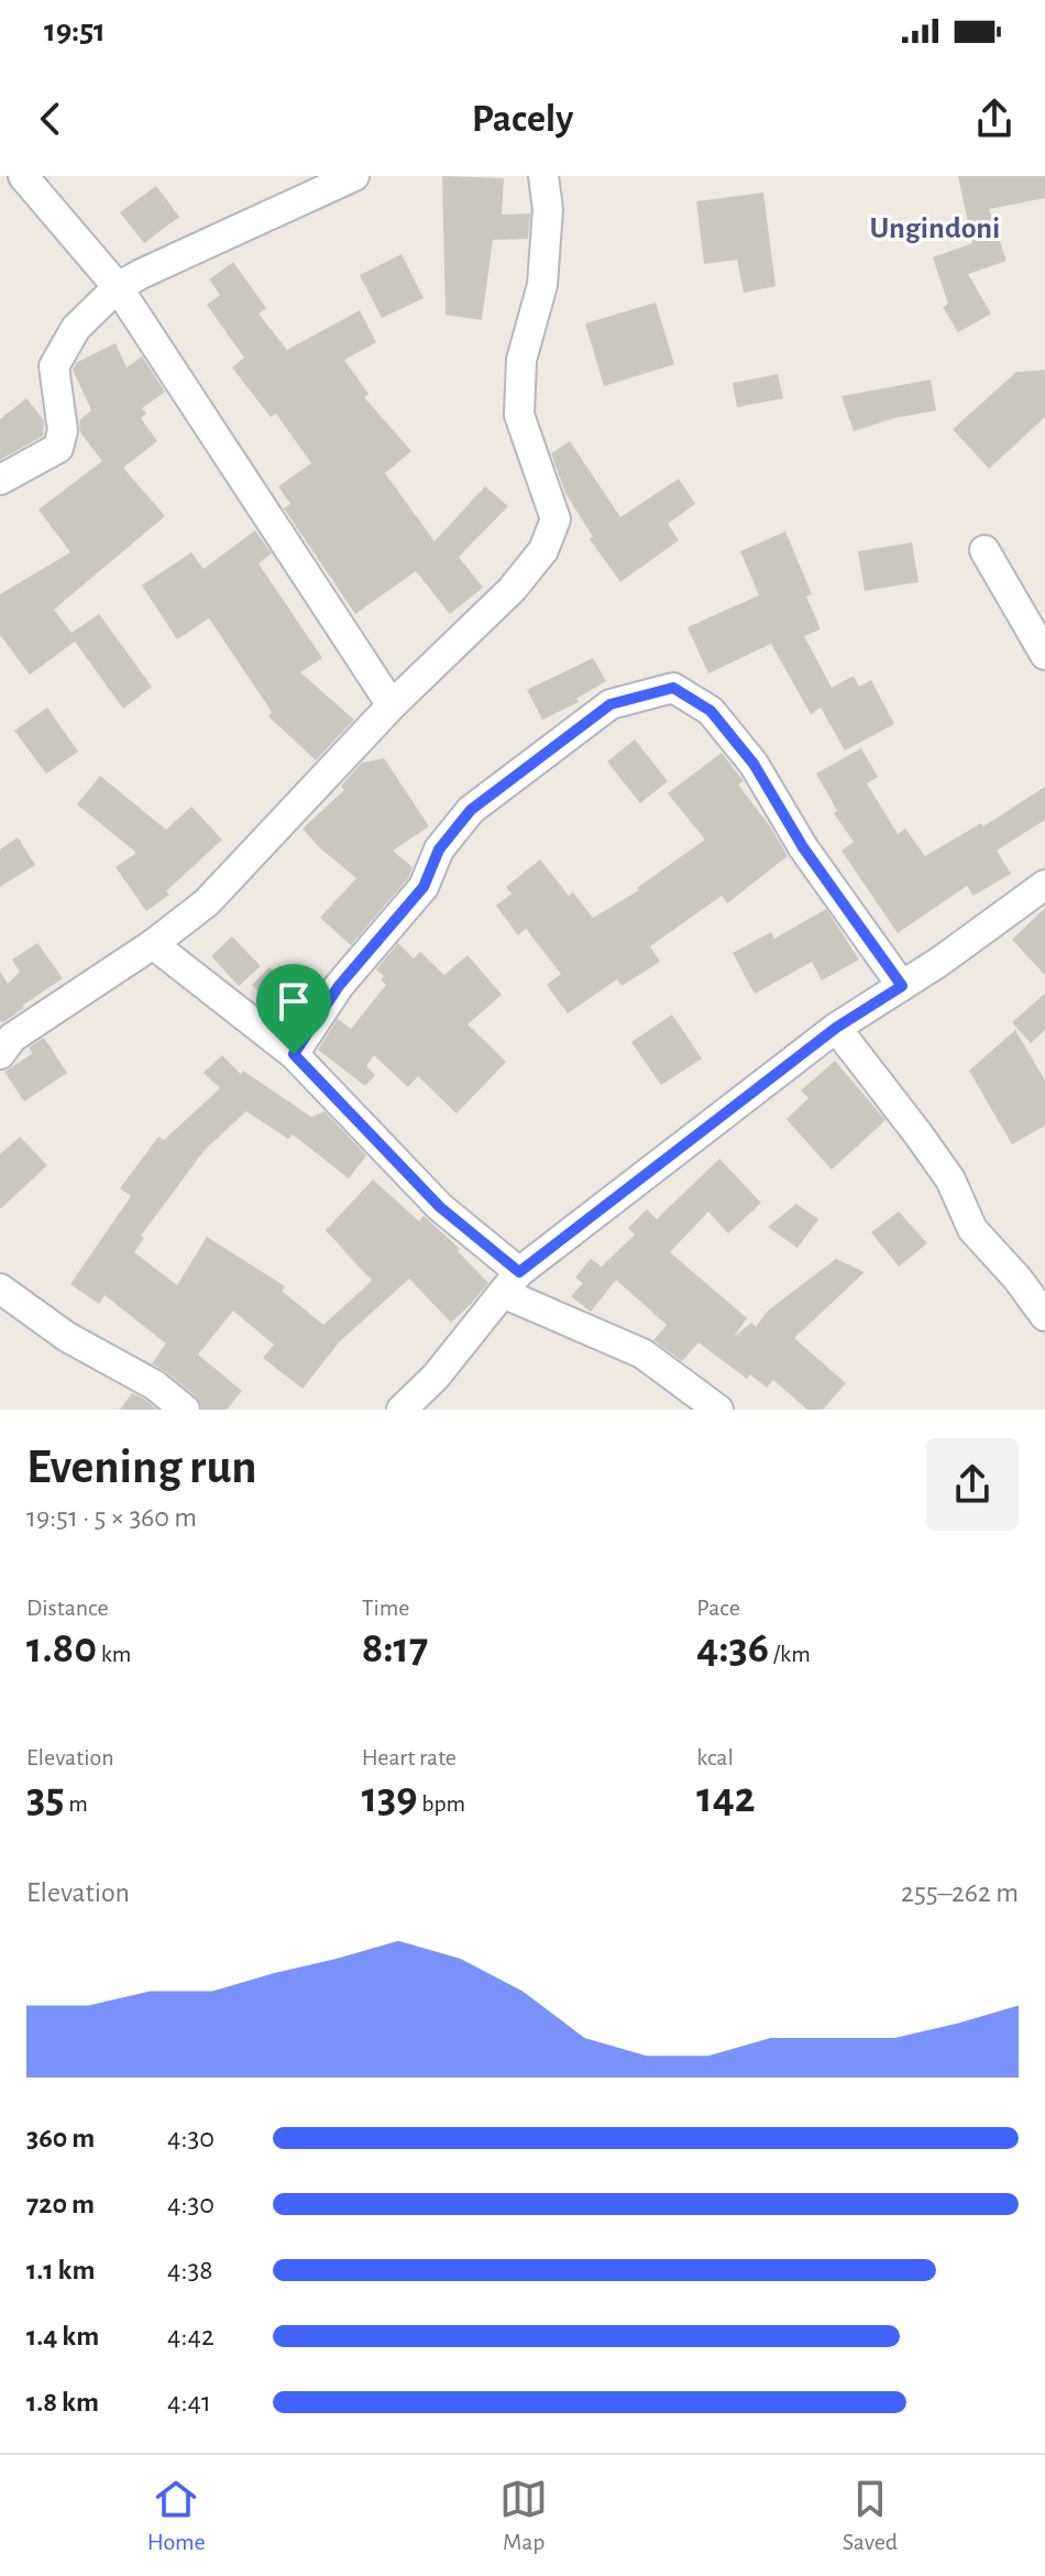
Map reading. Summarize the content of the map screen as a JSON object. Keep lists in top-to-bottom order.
{
  "districts": ["Ungindoni"],
  "page": {
    "status": "19:51",
    "header": "Pacely",
    "heading": ["Evening run", "19:51 · 5 × 360 m"],
    "stats": [
      ["Distance", "1.80 km"],
      ["Time", "8:17"],
      ["Pace", "4:36 /km"],
      ["Elevation", "35 m"],
      ["Heart rate", "139 bpm"],
      ["kcal", "142"]
    ],
    "chart": ["Elevation", "255–262 m"],
    "list": [
      {
        "name": "360 m",
        "note": "4:30"
      },
      {
        "name": "720 m",
        "note": "4:30"
      },
      {
        "name": "1.1 km",
        "note": "4:38"
      },
      {
        "name": "1.4 km",
        "note": "4:42"
      },
      {
        "name": "1.8 km",
        "note": "4:41"
      }
    ],
    "tabs": ["Home", "Map", "Saved"]
  }
}
